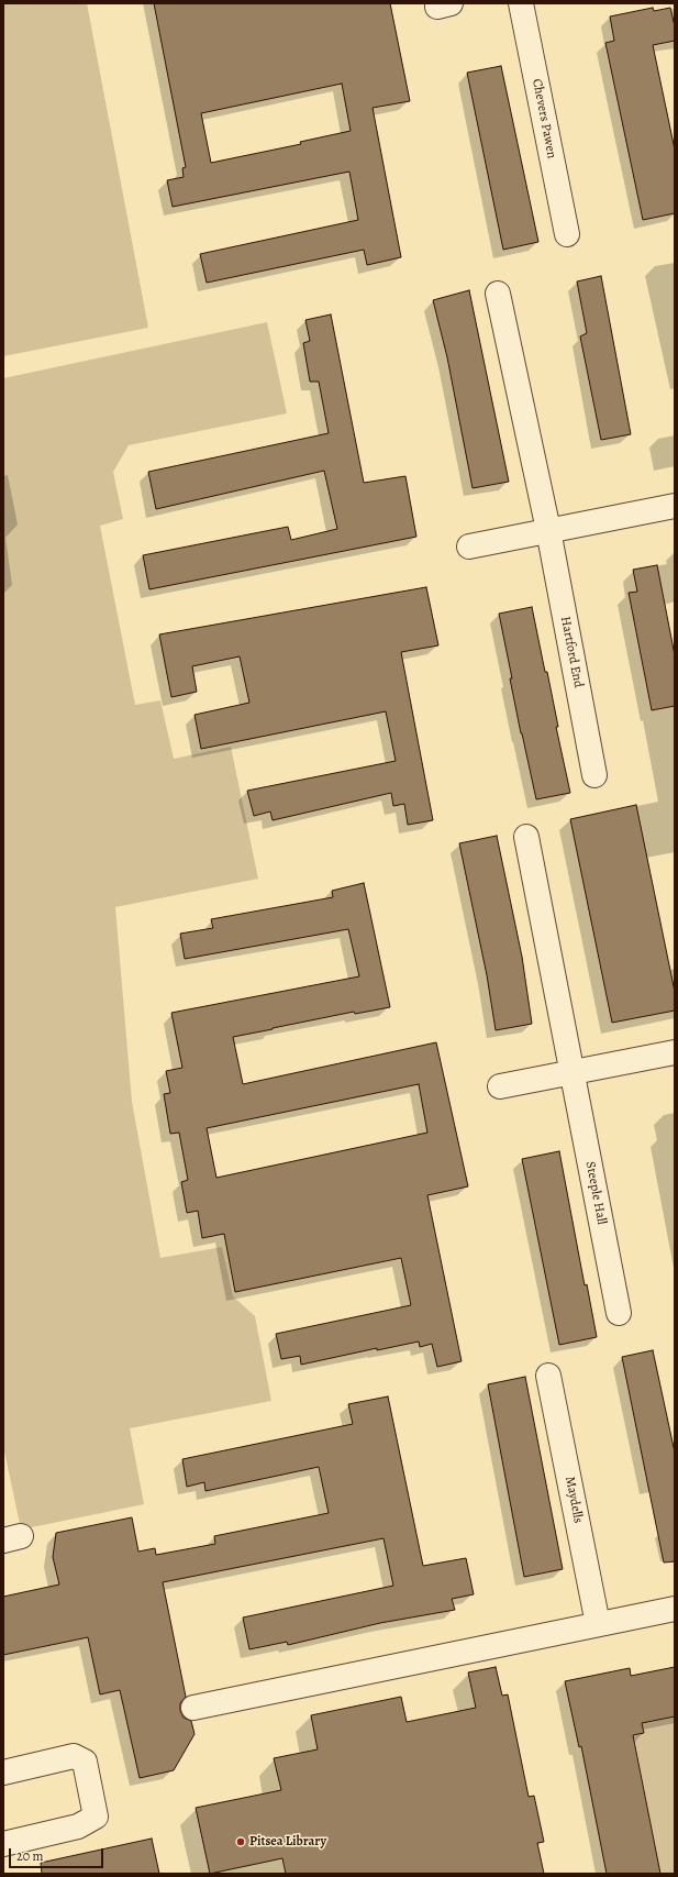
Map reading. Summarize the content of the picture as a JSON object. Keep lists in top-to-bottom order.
{
  "streets": {
    "street": [
      "Chevers Pawen",
      "Hartford End",
      "Steeple Hall",
      "Maydells"
    ]
  },
  "places": ["Pitsea Library"],
  "scale_bar": "20 m"
}
